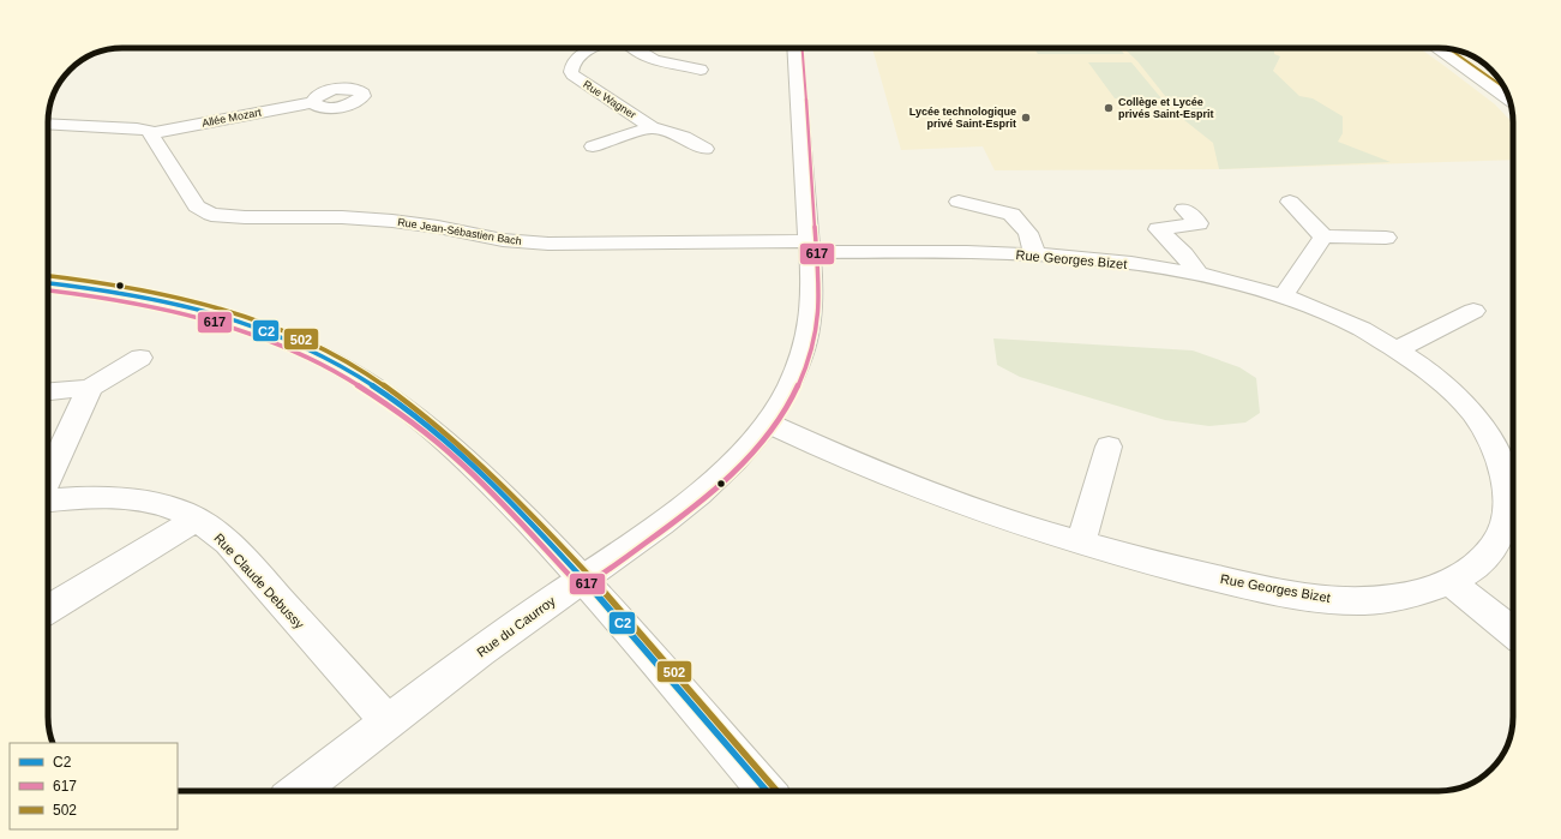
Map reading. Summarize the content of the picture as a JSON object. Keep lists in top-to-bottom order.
{
  "streets": {
    "street": [
      "Rue Wagner",
      "Allée Mozart",
      "Rue Jean-Sébastien Bach",
      "Rue Georges Bizet",
      "Rue Claude Debussy",
      "Rue du Caurroy"
    ]
  },
  "crossings": [
    ["Allée Mozart", "Rue Jean-Sébastien Bach"],
    ["Rue Jean-Sébastien Bach", "Rue Georges Bizet"],
    ["Rue Jean-Sébastien Bach", "Rue du Caurroy"],
    ["Rue Georges Bizet", "Rue du Caurroy"],
    ["Rue Claude Debussy", "Rue du Caurroy"]
  ],
  "places": ["Collège et Lycée privés Saint-Esprit", "Lycée technologique privé Saint-Esprit"],
  "lines": ["transit line 617", "transit line 502", "transit line C2"],
  "legend": ["C2", "617", "502"]
}
